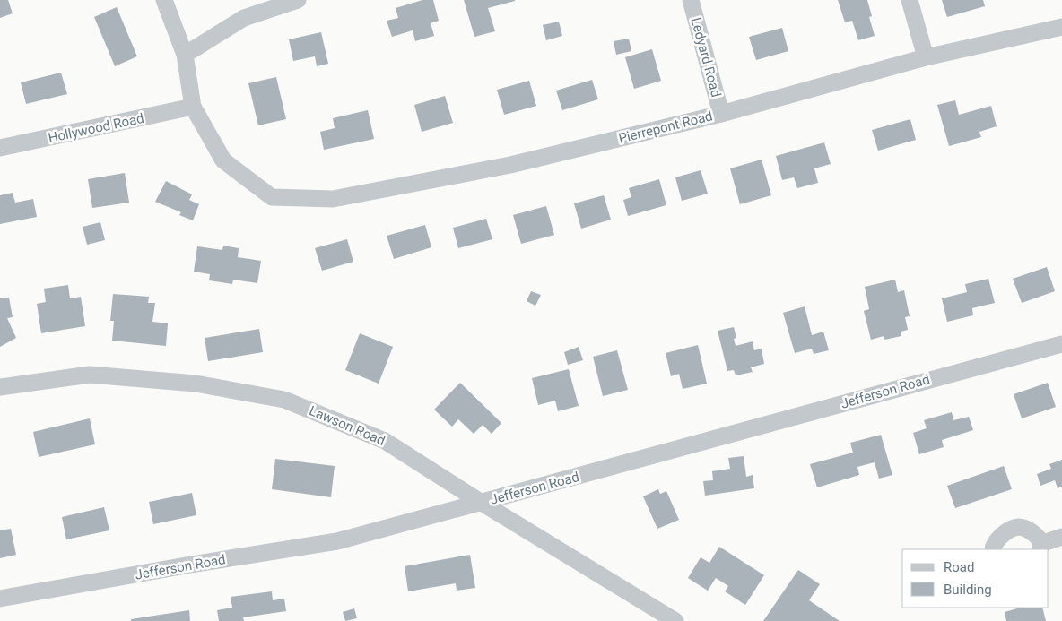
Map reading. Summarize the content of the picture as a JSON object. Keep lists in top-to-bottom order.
{
  "streets": {
    "street": [
      "Ledyard Road",
      "Pierrepont Road",
      "Hollywood Road",
      "Jefferson Road",
      "Lawson Road"
    ]
  },
  "crossings": [
    ["Ledyard Road", "Pierrepont Road"],
    ["Pierrepont Road", "Hollywood Road"],
    ["Jefferson Road", "Lawson Road"]
  ],
  "legend": ["Road", "Building"]
}
